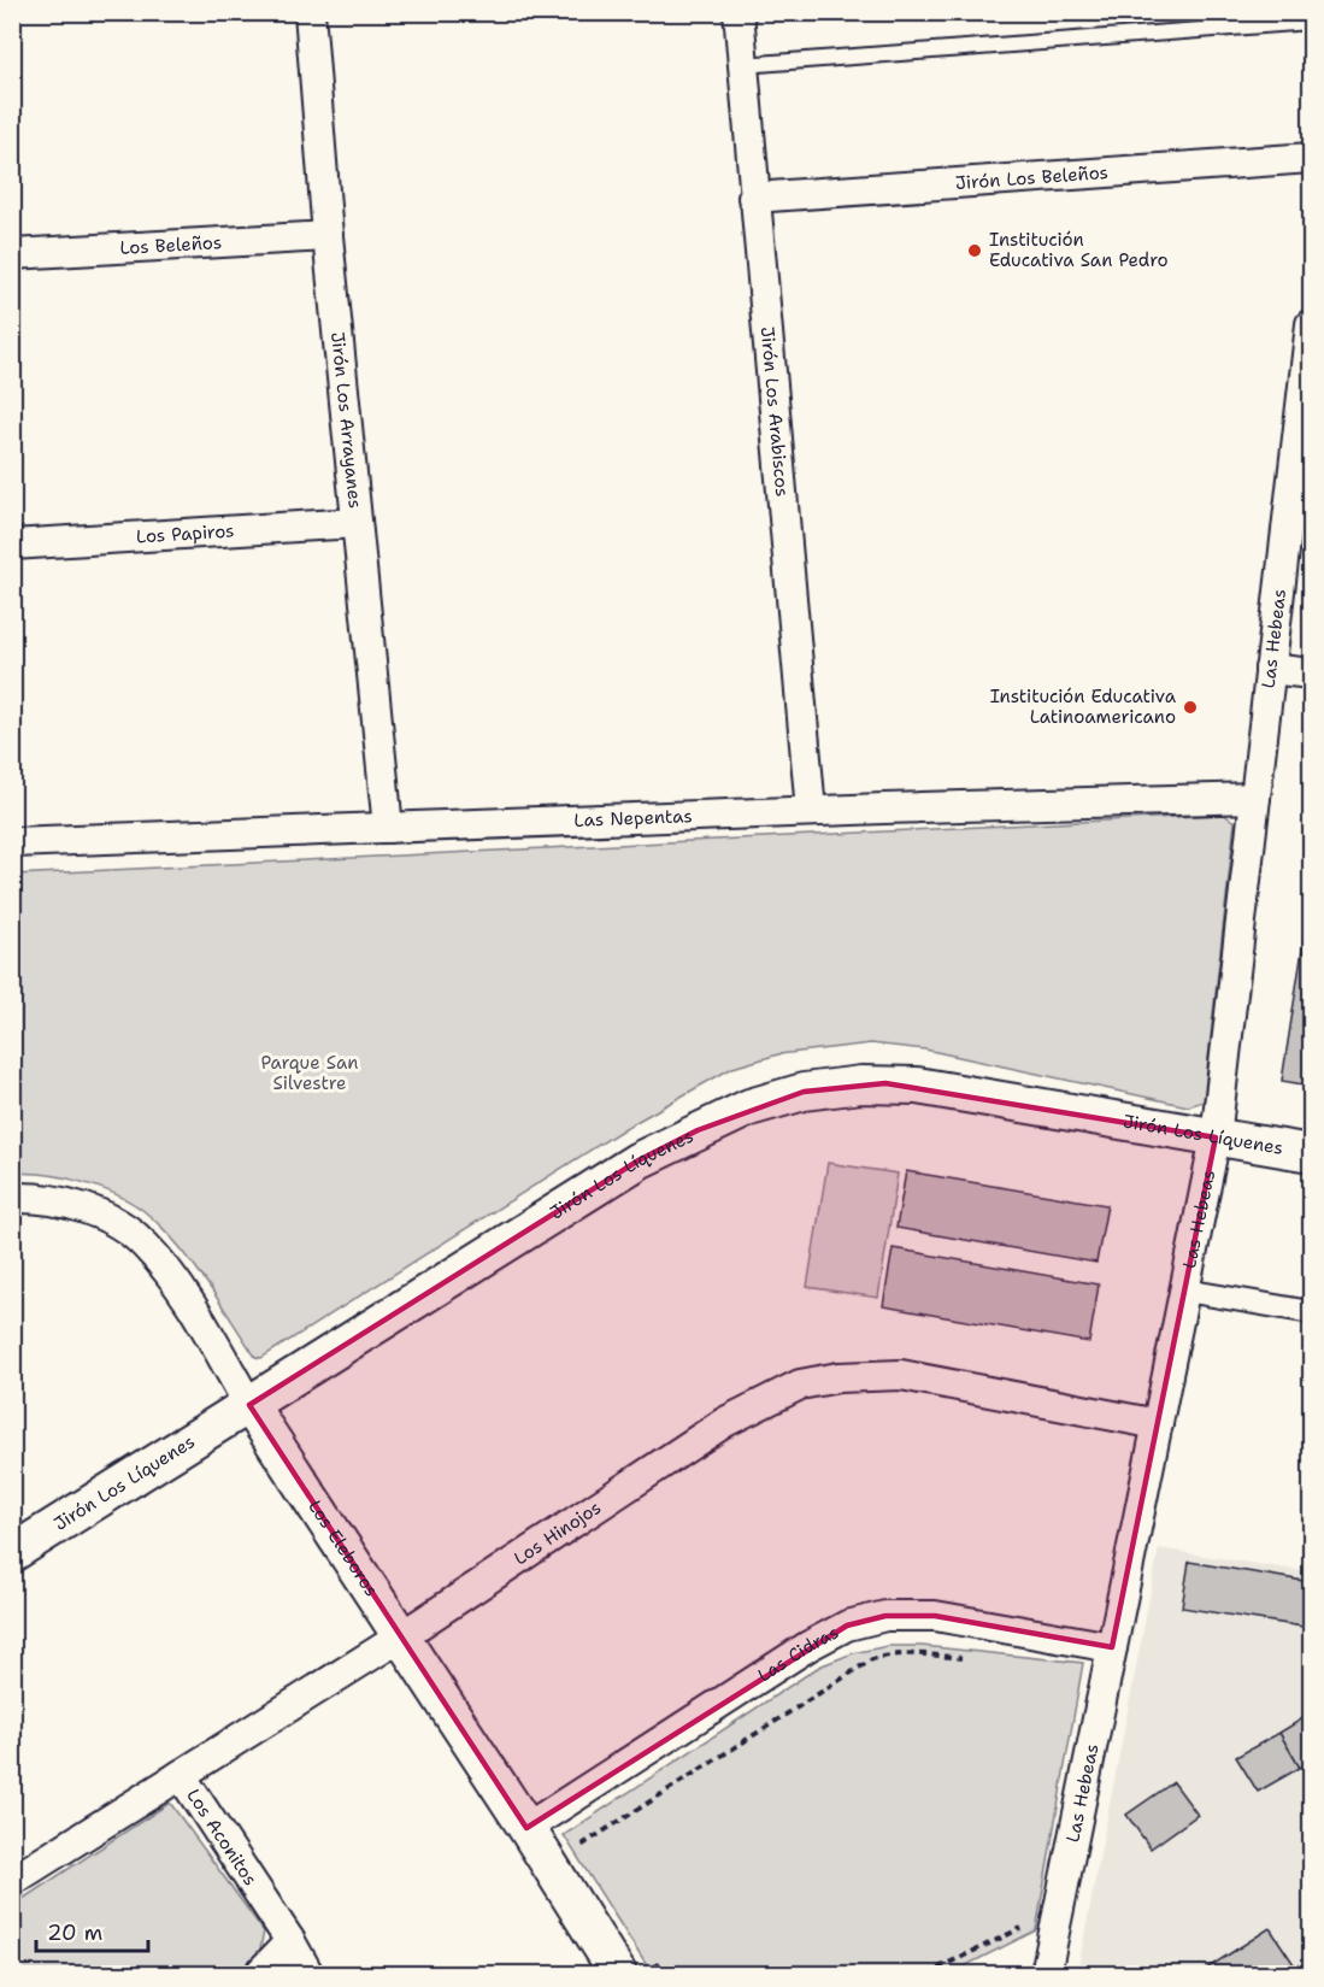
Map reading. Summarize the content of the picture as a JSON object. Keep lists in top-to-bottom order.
{
  "streets": {
    "street": [
      "Jirón Los Beleños",
      "Los Beleños",
      "Jirón Los Arabiscos",
      "Jirón Los Arrayanes",
      "Los Papiros",
      "Las Hebeas",
      "Las Nepentas",
      "Jirón Los Líquenes",
      "Los Hinojos",
      "Los Eleboros",
      "Las Cidras",
      "Los Aconitos"
    ]
  },
  "crossings": [
    ["Jirón Los Beleños", "Jirón Los Arabiscos"],
    ["Los Beleños", "Jirón Los Arrayanes"],
    ["Jirón Los Arabiscos", "Las Nepentas"],
    ["Jirón Los Arrayanes", "Los Papiros"],
    ["Jirón Los Arrayanes", "Las Nepentas"],
    ["Las Hebeas", "Las Nepentas"],
    ["Las Hebeas", "Jirón Los Líquenes"],
    ["Las Hebeas", "Los Hinojos"],
    ["Las Hebeas", "Las Cidras"],
    ["Jirón Los Líquenes", "Los Eleboros"],
    ["Los Hinojos", "Los Eleboros"],
    ["Los Hinojos", "Los Aconitos"],
    ["Los Eleboros", "Las Cidras"]
  ],
  "parks": ["Parque San Silvestre"],
  "places": ["Institución Educativa San Pedro", "Institución Educativa Latinoamericano"],
  "scale_bar": "20 m"
}
